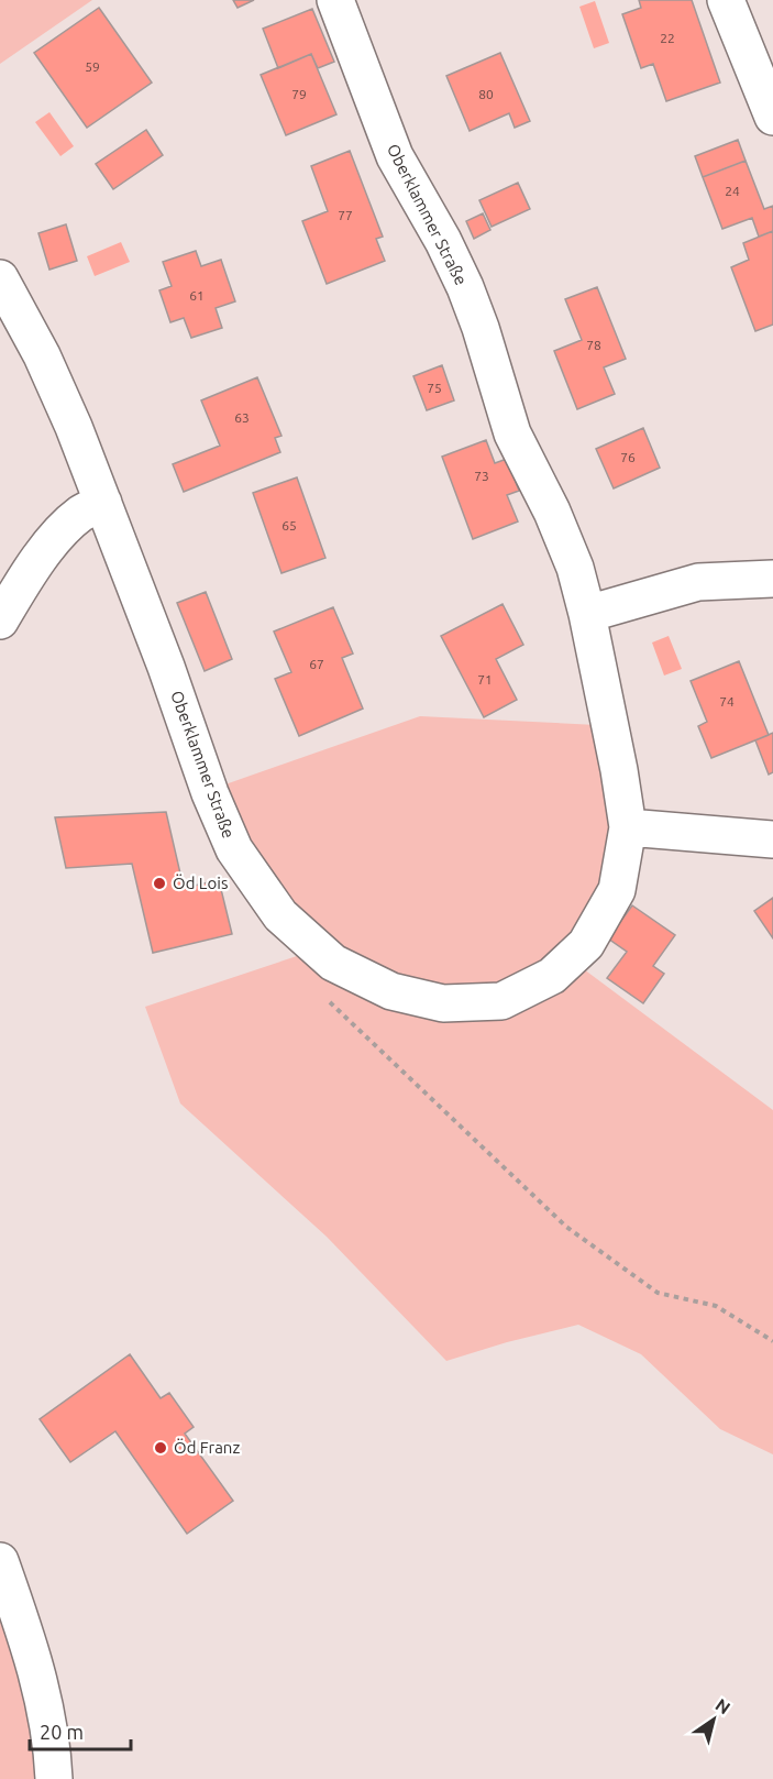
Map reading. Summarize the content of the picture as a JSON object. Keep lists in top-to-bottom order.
{
  "streets": {
    "street": ["Oberklammer Straße"]
  },
  "places": ["Öd Lois", "Öd Franz"],
  "house_numbers": [
    "22",
    "59",
    "79",
    "80",
    "24",
    "77",
    "61",
    "78",
    "75",
    "63",
    "76",
    "73",
    "65",
    "67",
    "71",
    "74"
  ],
  "scale_bar": "20 m",
  "north": "top right"
}
